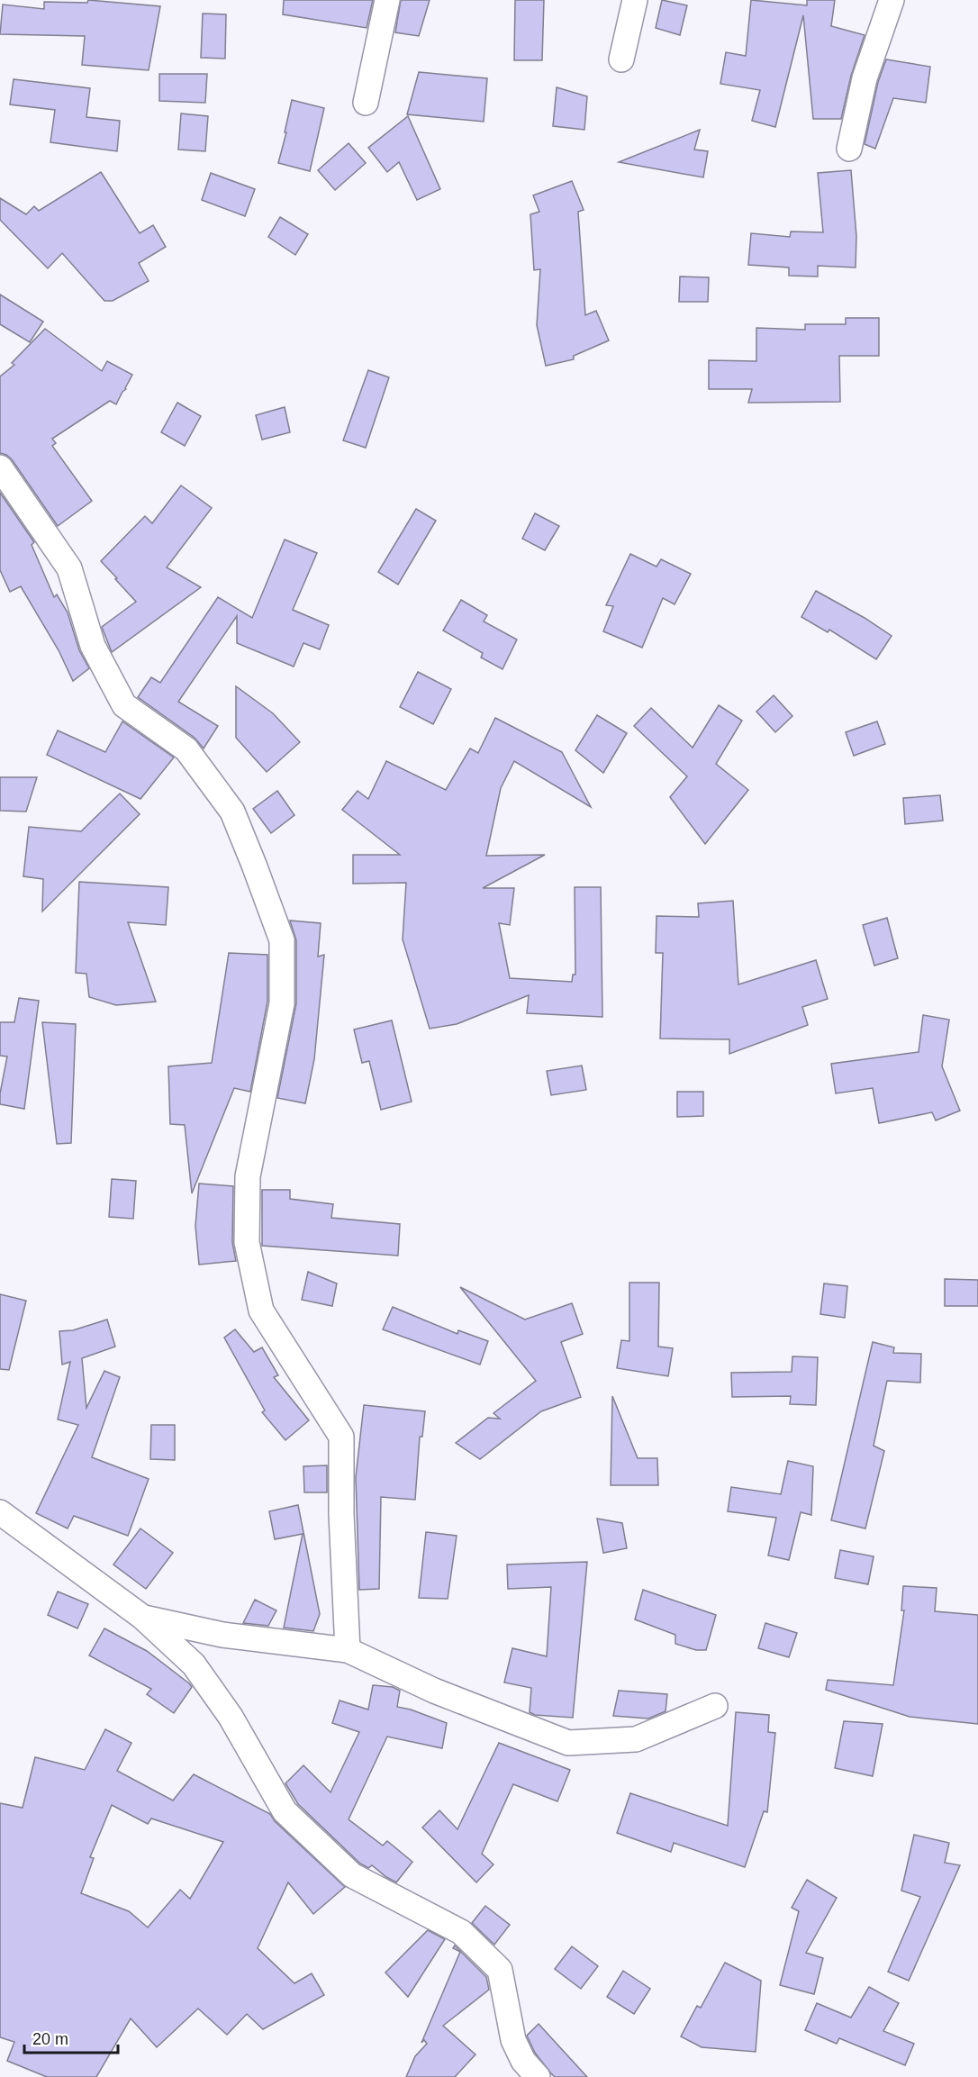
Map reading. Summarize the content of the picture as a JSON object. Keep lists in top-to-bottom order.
{
  "scale_bar": "20 m"
}
